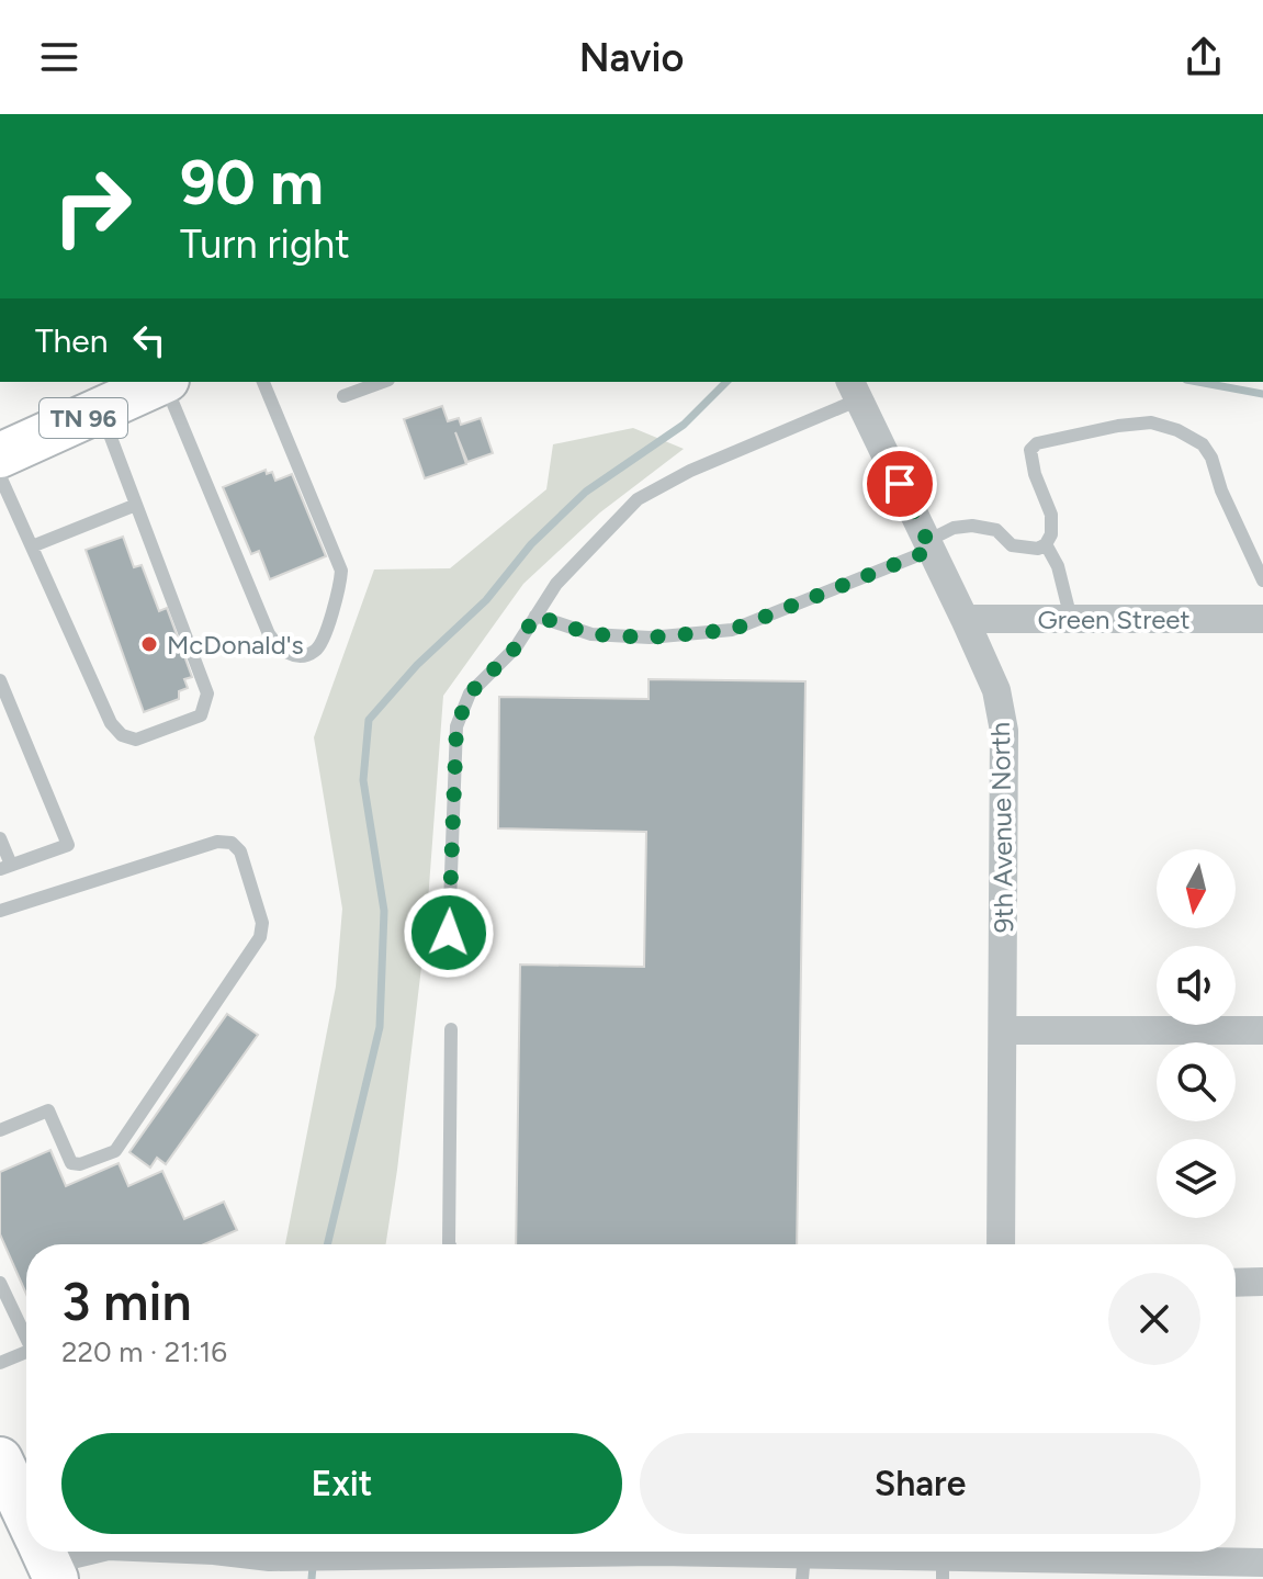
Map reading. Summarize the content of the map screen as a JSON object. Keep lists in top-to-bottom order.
{
  "streets": {
    "main road": ["TN 96"],
    "street": ["Green Street", "9th Avenue North"]
  },
  "crossings": [
    ["Green Street", "9th Avenue North"]
  ],
  "places": ["McDonald's"],
  "north": "bottom",
  "page": {
    "header": "Navio",
    "turn": ["90 m", "Turn right"],
    "then": "Then",
    "heading": ["3 min", "220 m · 21:16"],
    "buttons": ["Exit", "Share"]
  }
}
